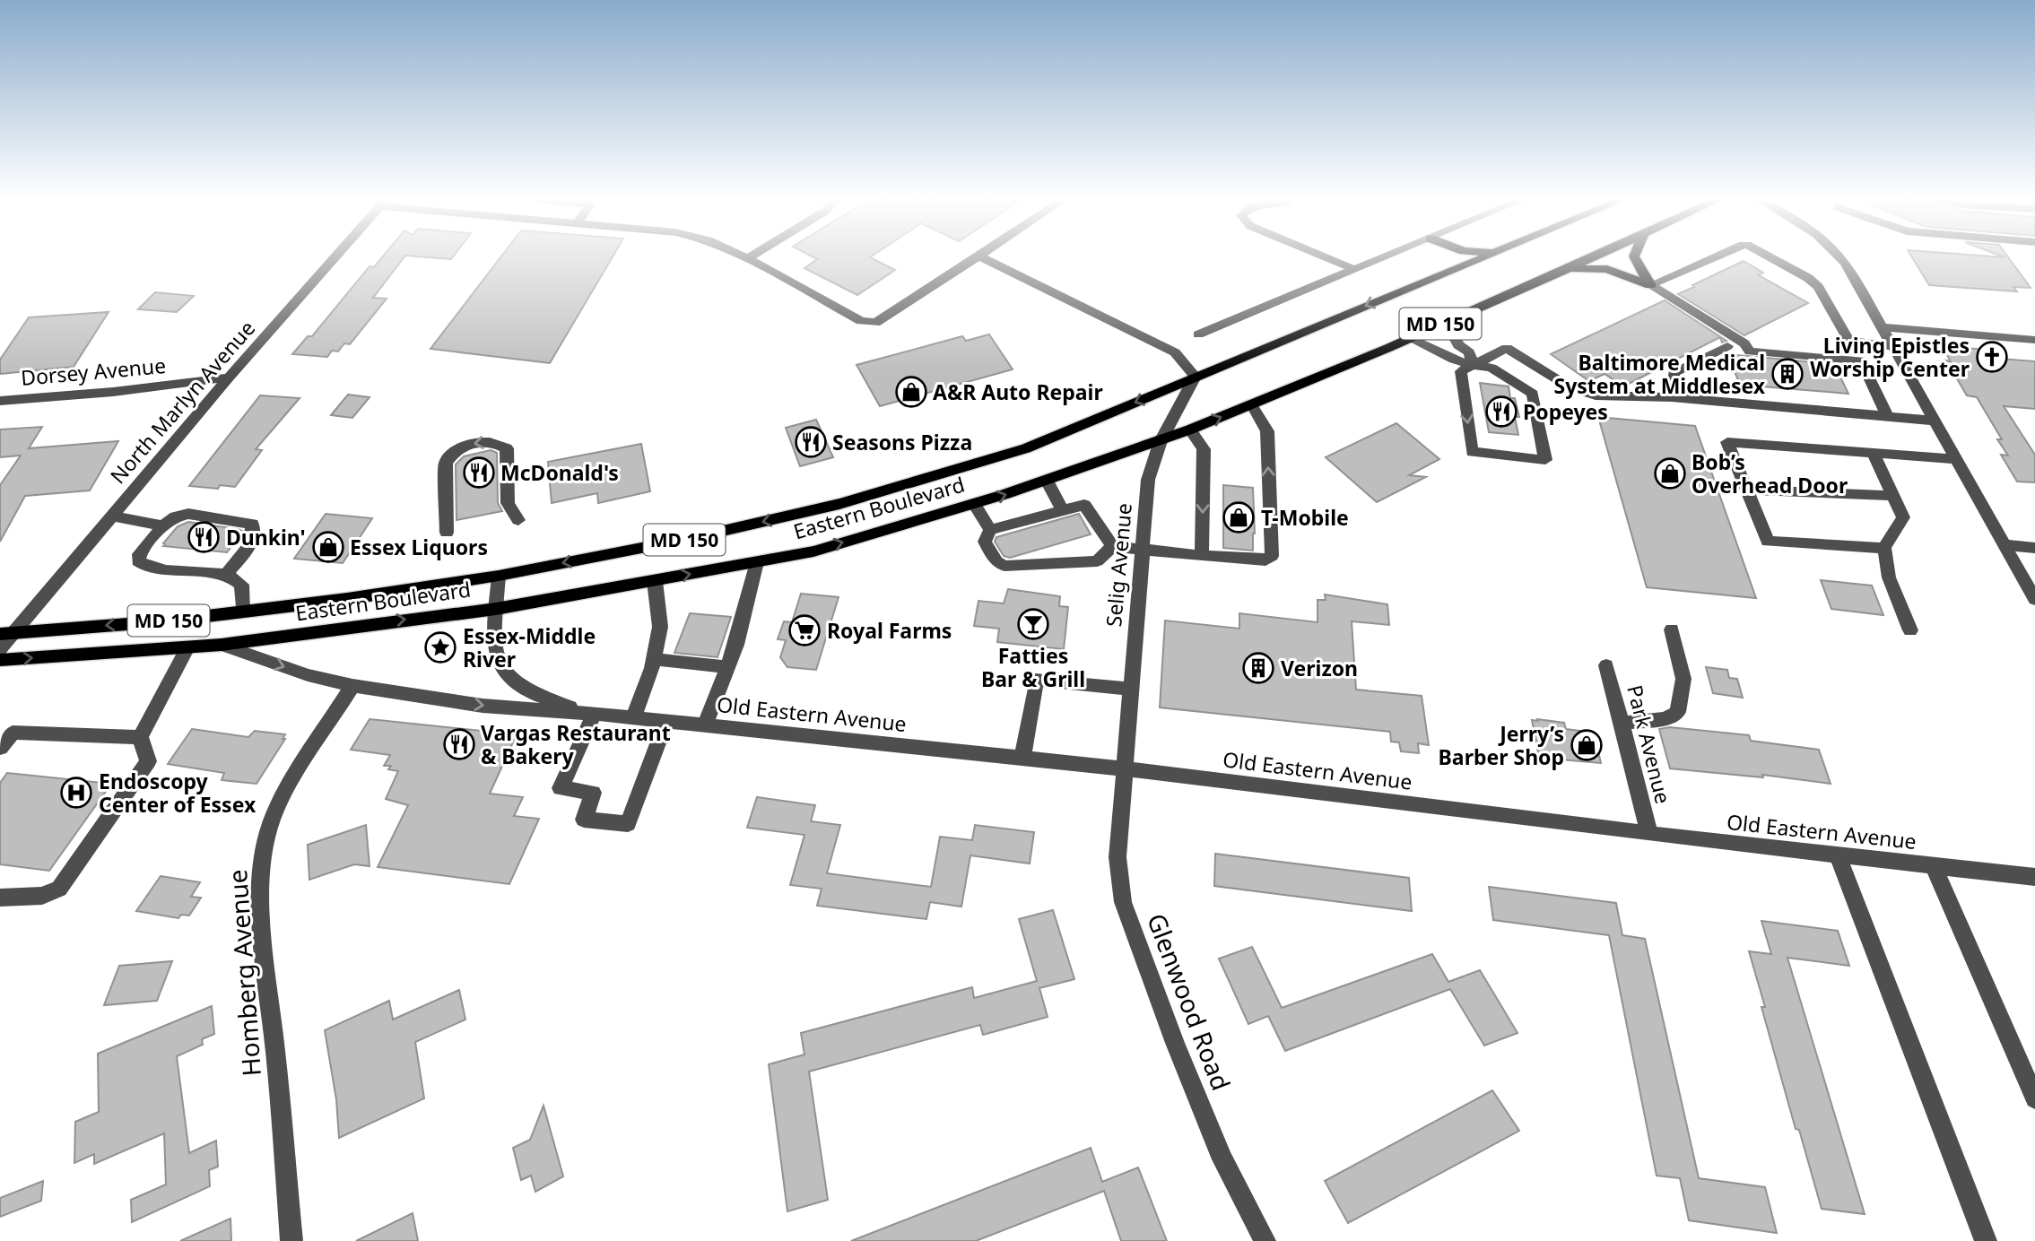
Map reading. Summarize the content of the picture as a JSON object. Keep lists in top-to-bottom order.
{
  "streets": {
    "main road": ["MD 150", "Eastern Boulevard"],
    "street": [
      "Dorsey Avenue",
      "North Marlyn Avenue",
      "Selig Avenue",
      "Old Eastern Avenue",
      "Park Avenue",
      "Homberg Avenue",
      "Glenwood Road"
    ]
  },
  "crossings": [
    ["Dorsey Avenue", "North Marlyn Avenue"],
    ["North Marlyn Avenue", "Eastern Boulevard"],
    ["Eastern Boulevard", "Selig Avenue"],
    ["Eastern Boulevard", "Old Eastern Avenue"],
    ["Selig Avenue", "Old Eastern Avenue"],
    ["Selig Avenue", "Glenwood Road"],
    ["Old Eastern Avenue", "Park Avenue"],
    ["Old Eastern Avenue", "Homberg Avenue"],
    ["Old Eastern Avenue", "Glenwood Road"]
  ],
  "places": {
    "church": ["Living Epistles Worship Center"],
    "building": ["Baltimore Medical System at Middlesex", "Verizon"],
    "shop": [
      "A&R Auto Repair",
      "Bob’s Overhead Door",
      "T-Mobile",
      "Essex Liquors",
      "Jerry’s Barber Shop"
    ],
    "restaurant": [
      "Popeyes",
      "Seasons Pizza",
      "McDonald's",
      "Dunkin'",
      "Vargas Restaurant & Bakery"
    ],
    "bar": ["Fatties Bar & Grill"],
    "supermarket": ["Royal Farms"],
    "place": ["Essex-Middle River"],
    "hospital": ["Endoscopy Center of Essex"]
  }
}
